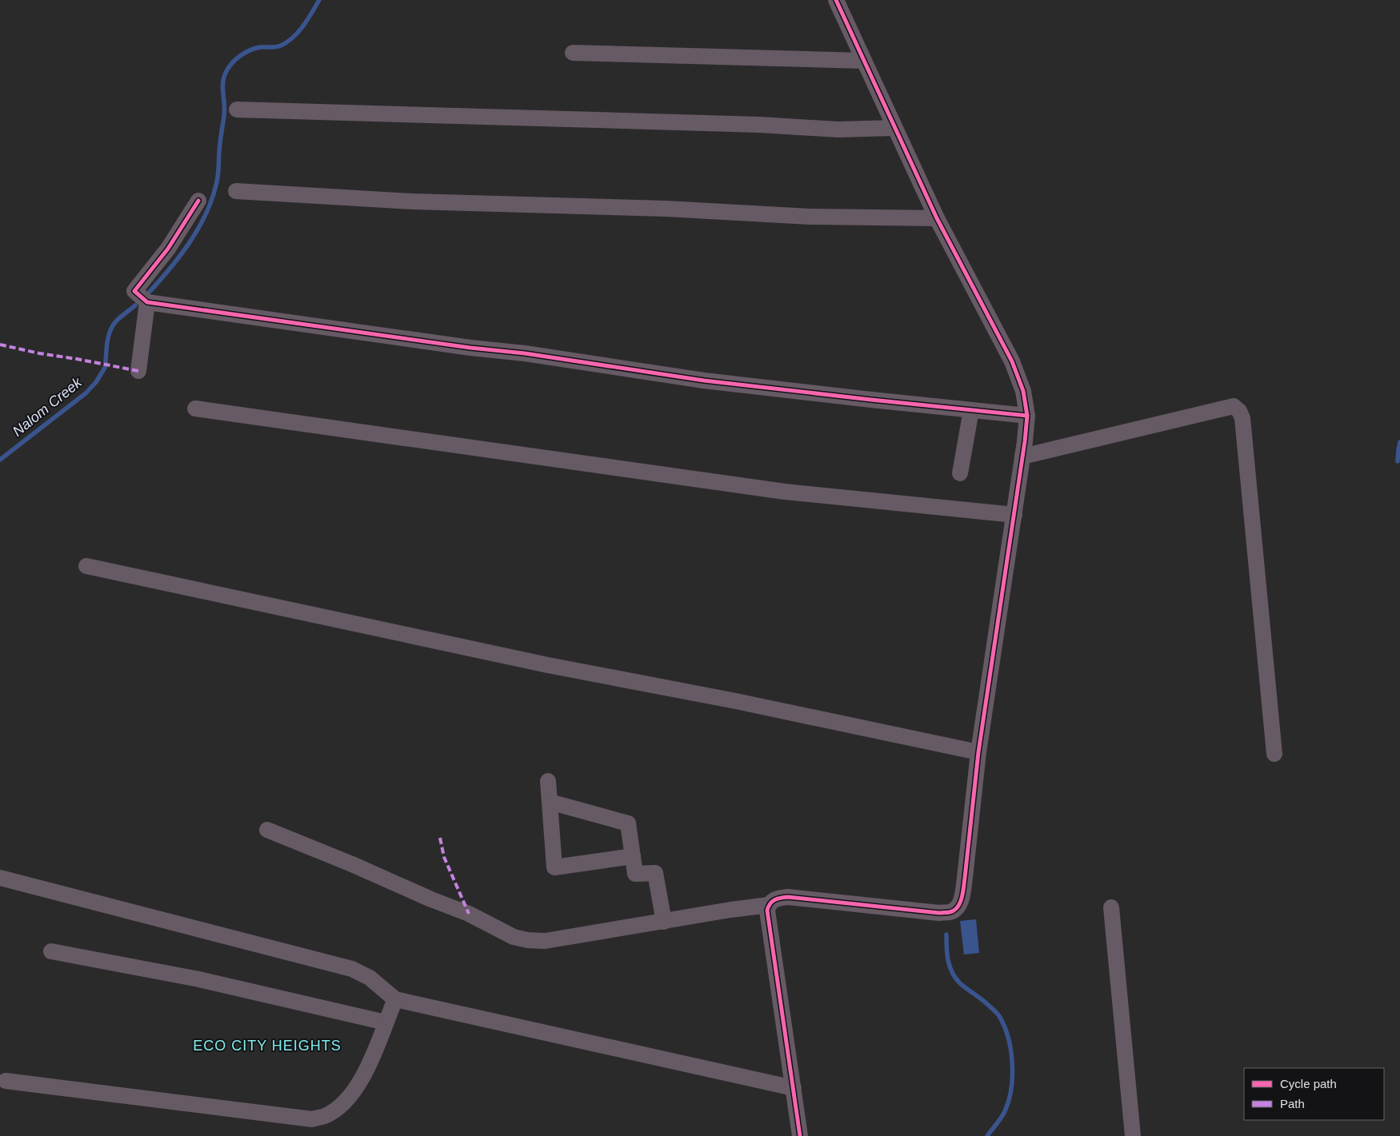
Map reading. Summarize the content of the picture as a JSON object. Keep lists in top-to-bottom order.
{
  "districts": ["ECO CITY HEIGHTS"],
  "water": ["Nalom Creek"],
  "legend": ["Cycle path", "Path"]
}
